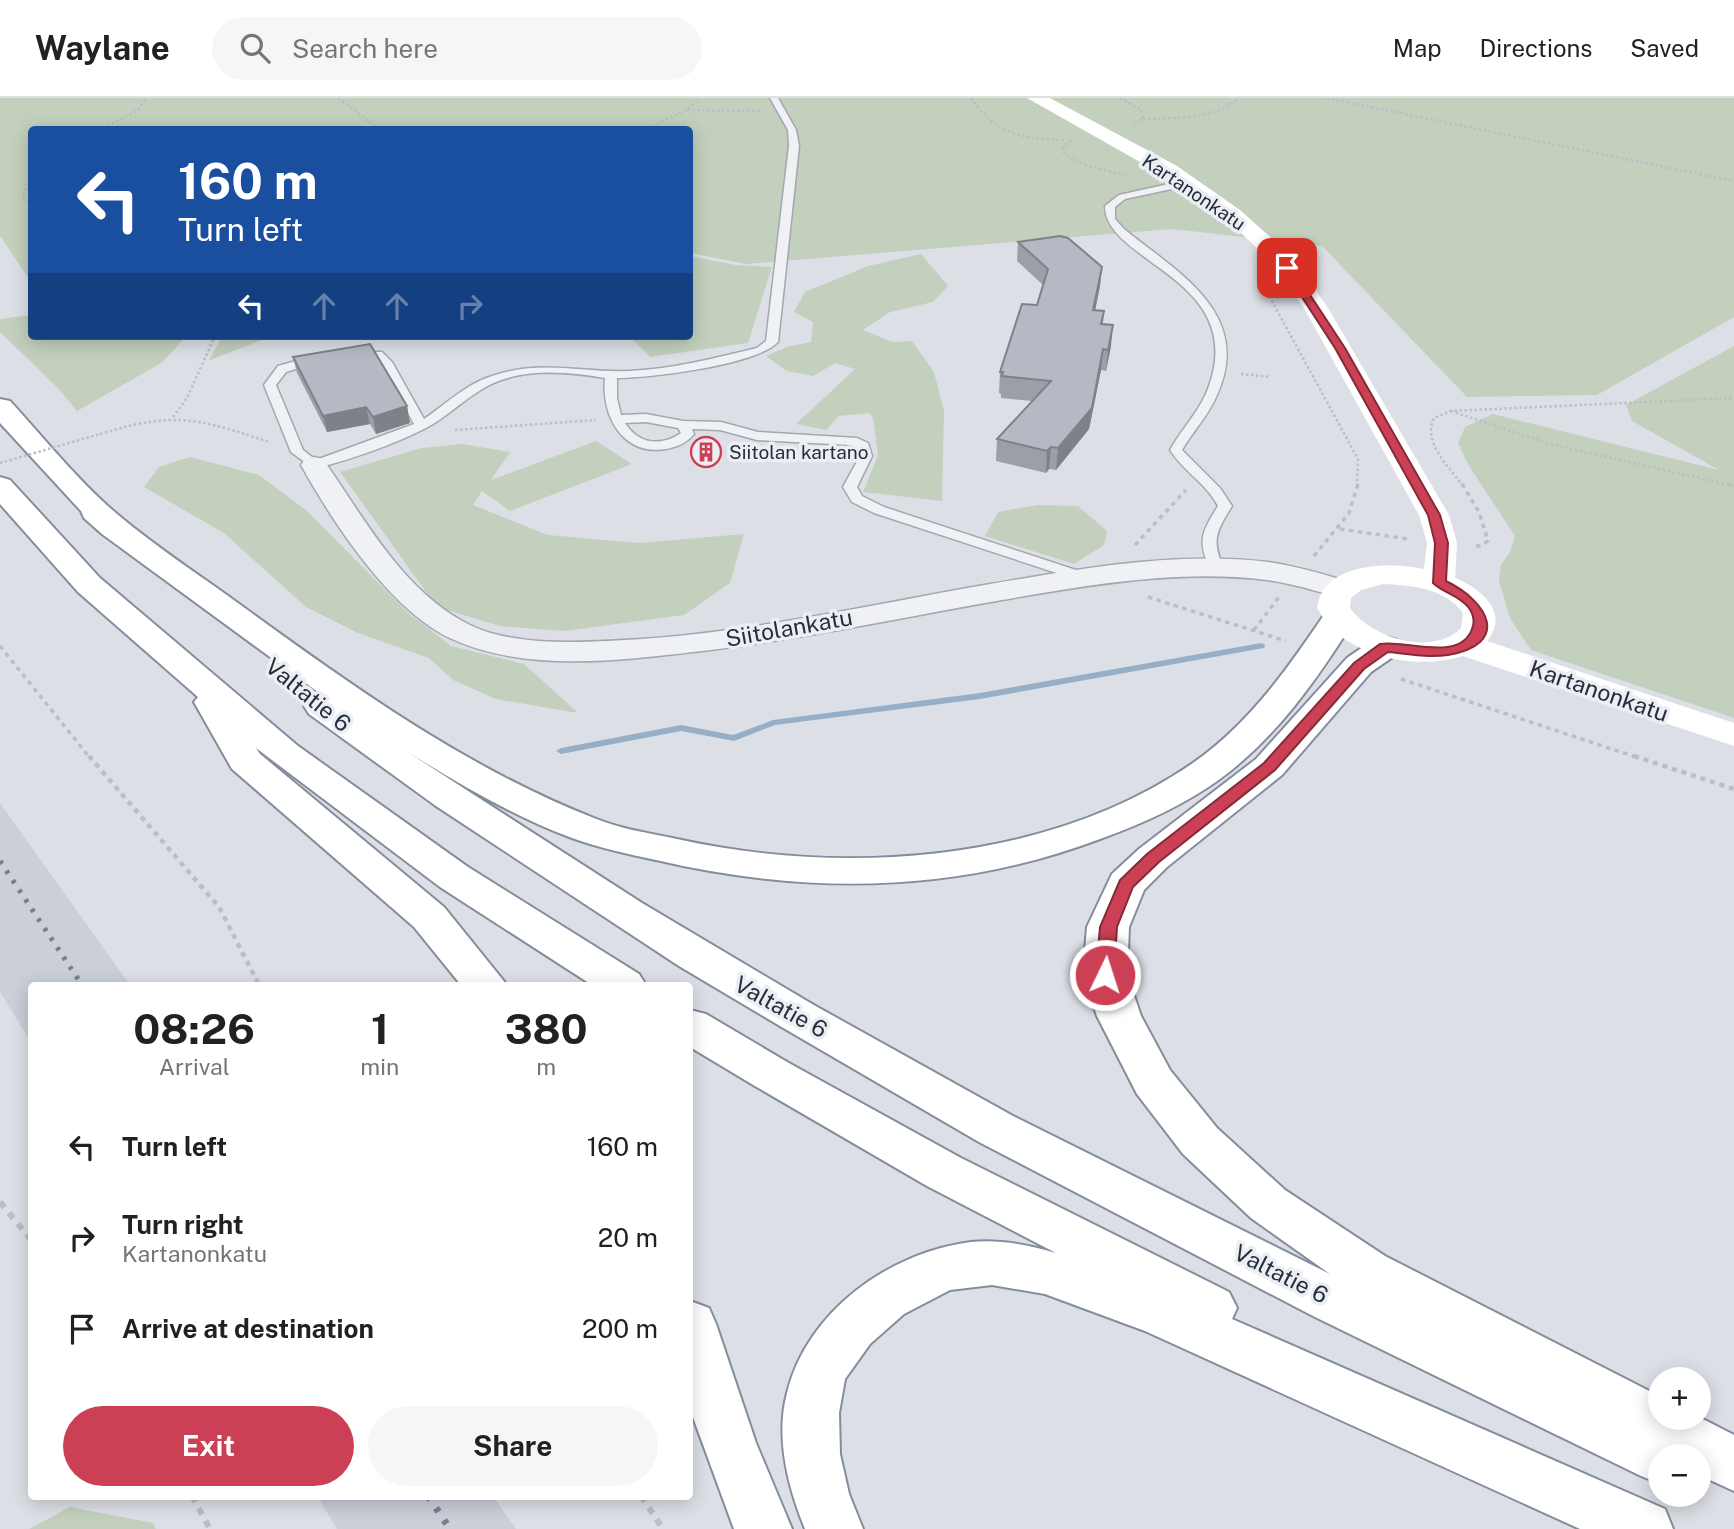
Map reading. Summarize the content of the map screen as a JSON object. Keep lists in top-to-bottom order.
{
  "streets": {
    "main road": ["Kartanonkatu", "Valtatie 6"],
    "street": ["Siitolankatu"]
  },
  "places": {
    "building": ["Siitolan kartano"]
  },
  "page": {
    "header": "Waylane",
    "search": "Search here",
    "nav": ["Map", "Directions", "Saved"],
    "turn": ["160 m", "Turn left"],
    "eta": [
      "08:26",
      "Arrival",
      "1",
      "min",
      "380",
      "m"
    ],
    "list": [
      {
        "name": "Turn left",
        "value": "160 m"
      },
      {
        "name": "Turn right",
        "note": "Kartanonkatu",
        "value": "20 m"
      },
      {
        "name": "Arrive at destination",
        "value": "200 m"
      }
    ],
    "map_buttons": ["+", "−"],
    "buttons": ["Exit", "Share"]
  }
}
